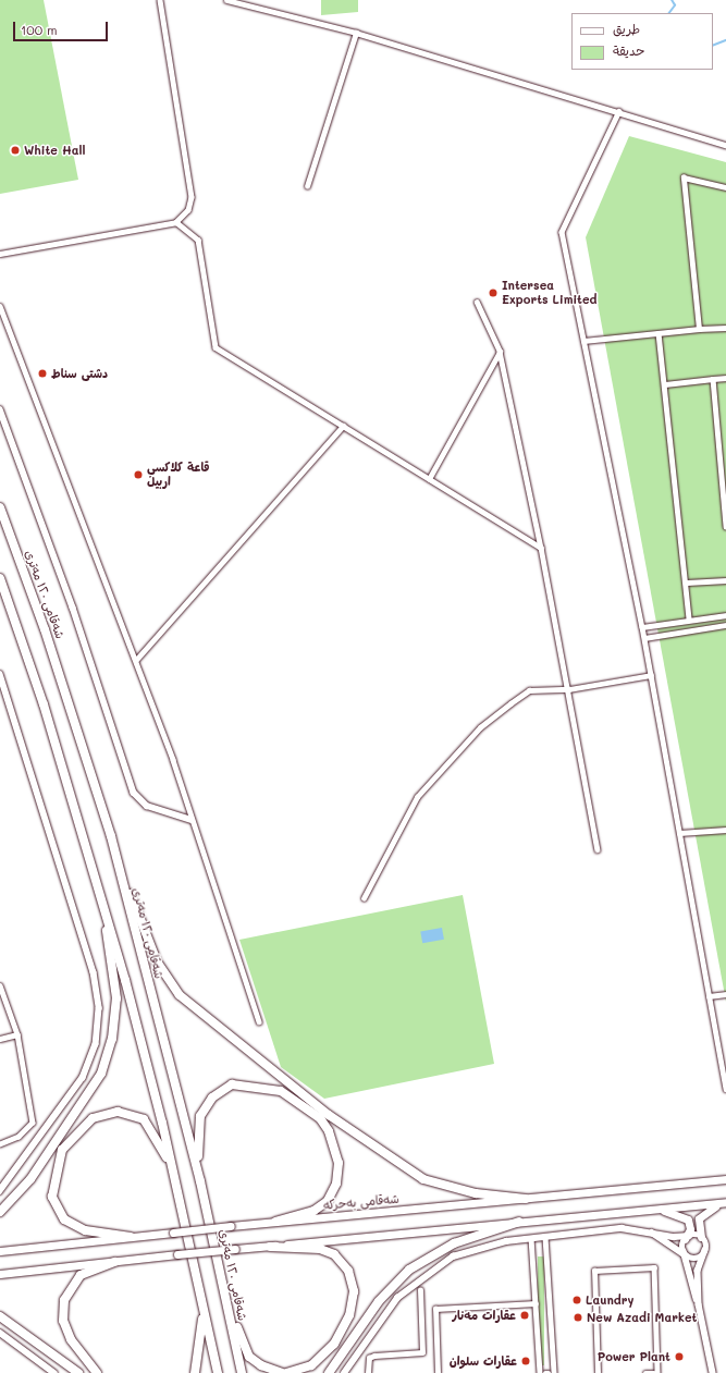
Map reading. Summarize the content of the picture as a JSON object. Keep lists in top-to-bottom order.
{
  "streets": {
    "highway": ["شەقامی ١٢٠ مەتری"],
    "main road": ["شەقامی بەحرکە"]
  },
  "places": [
    "White Hall",
    "Intersea Exports Limited",
    "دشتی سناط",
    "قاعة كلاكسي اربيل",
    "Laundry",
    "عقارات مەنار",
    "New Azadi Market",
    "Power Plant",
    "عقارات سلوان"
  ],
  "legend": ["طريق", "حديقة"],
  "scale_bar": "100 m"
}
